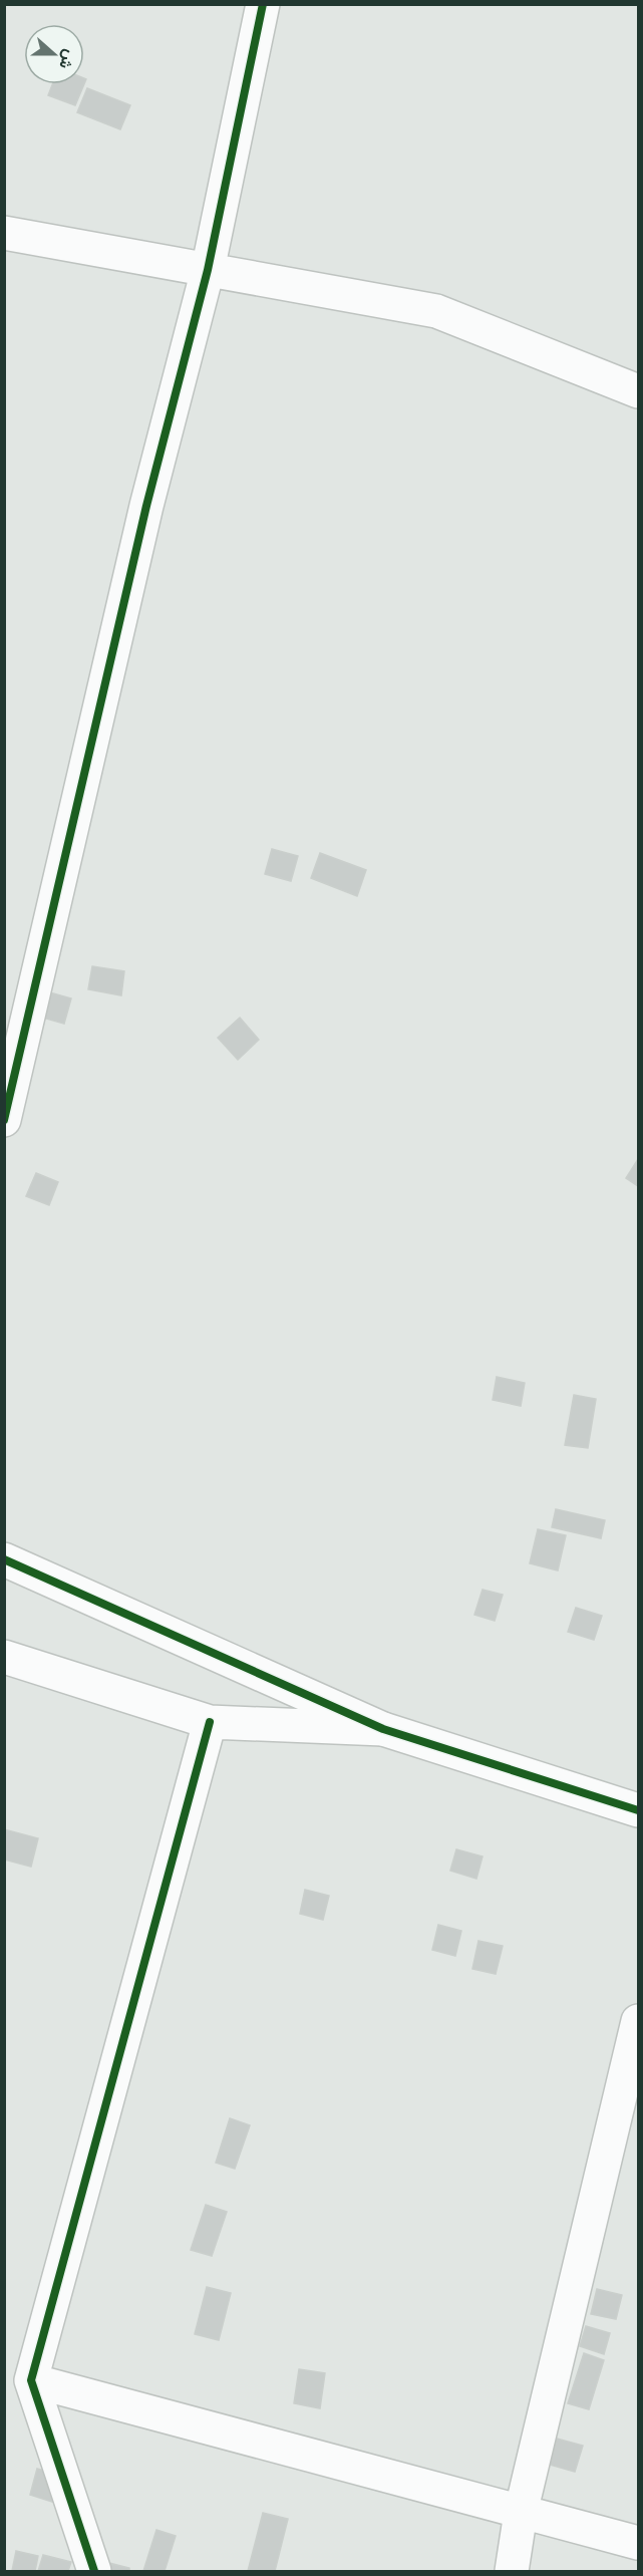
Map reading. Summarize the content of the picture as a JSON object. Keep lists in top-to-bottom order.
{
  "north": "right"
}
